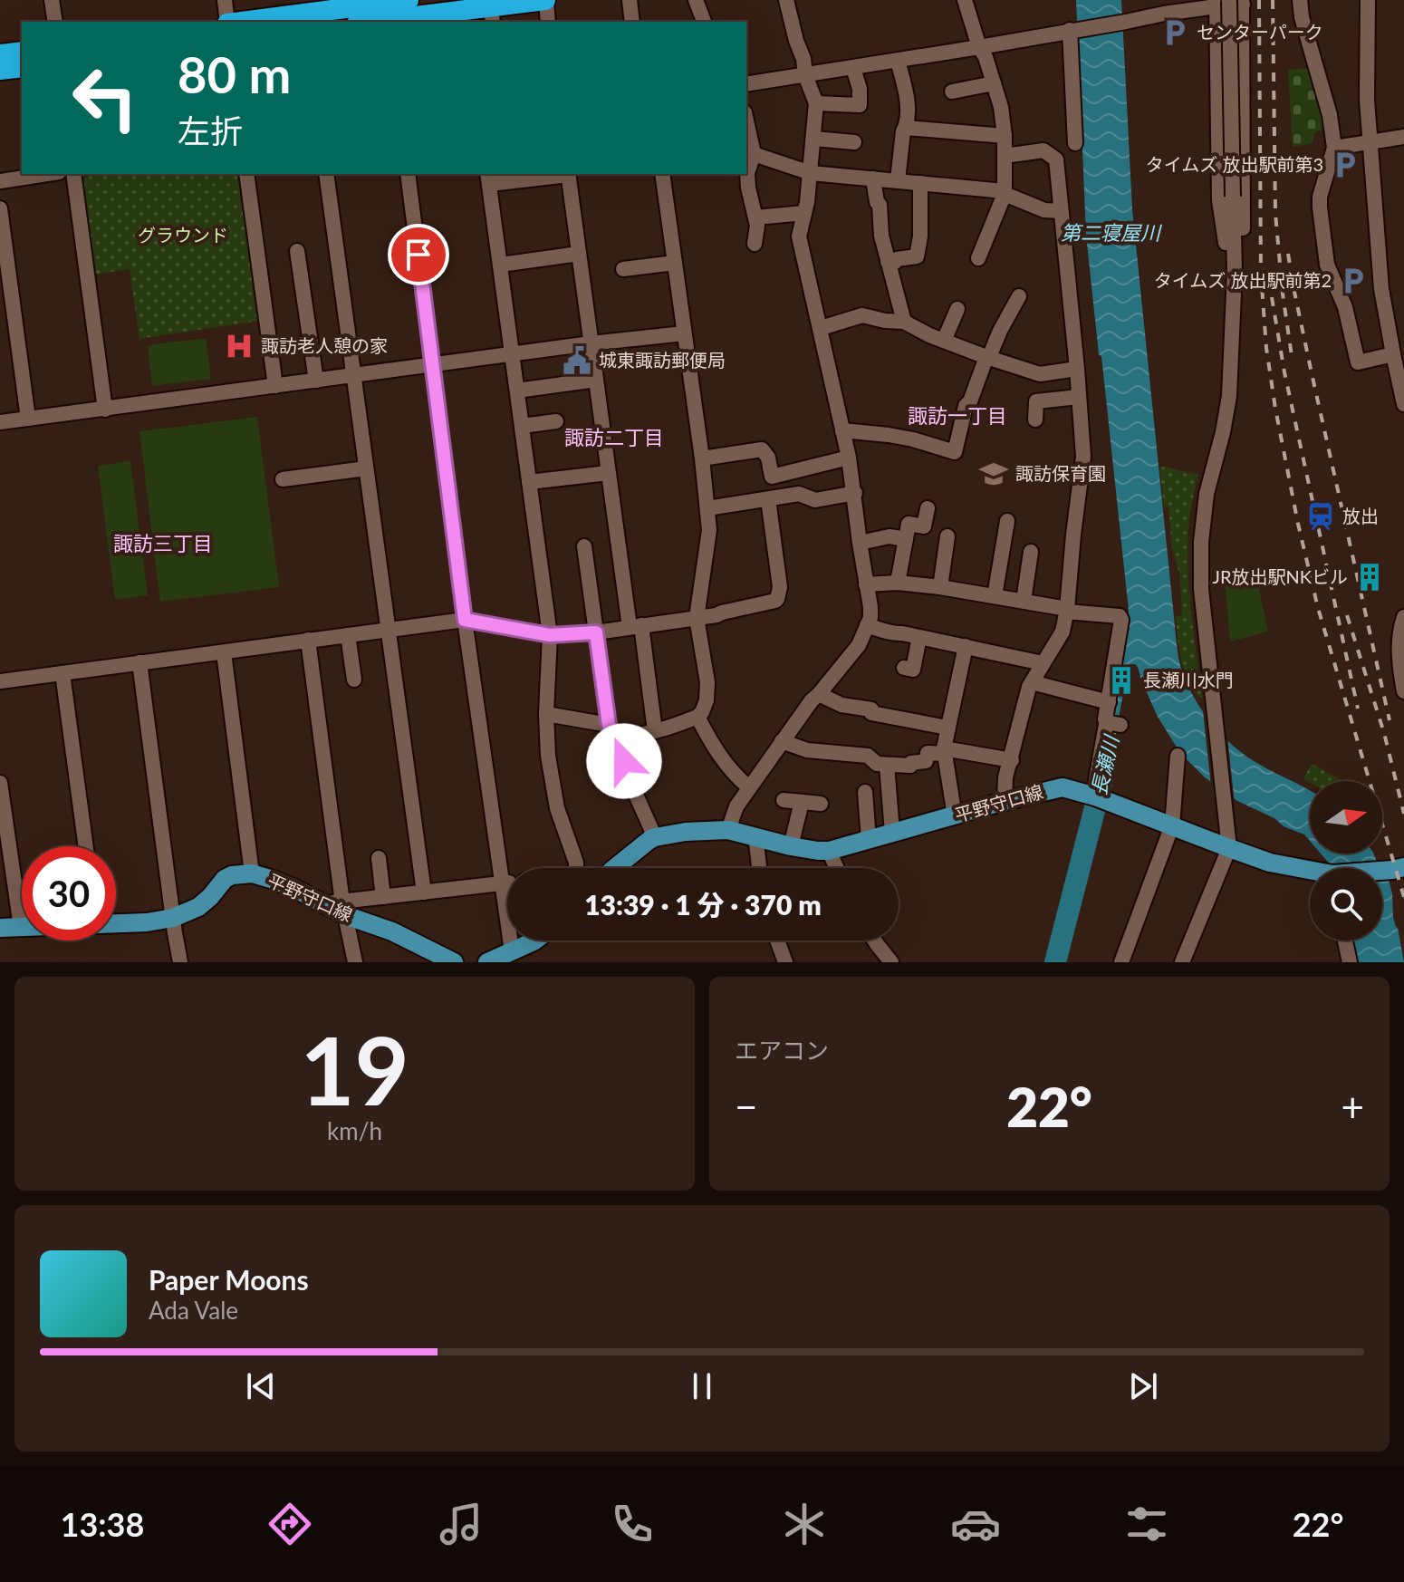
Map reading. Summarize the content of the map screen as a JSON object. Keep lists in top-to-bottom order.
{
  "streets": {
    "main road": ["平野守口線"]
  },
  "districts": ["諏訪一丁目", "諏訪二丁目", "諏訪三丁目"],
  "water": ["第二寝屋川", "長瀬川"],
  "parks": ["グラウンド"],
  "places": {
    "parking": ["センターパーク", "タイムズ 放出駅前第3", "タイムズ 放出駅前第2"],
    "hospital": ["諏訪老人憩の家"],
    "public building": ["城東諏訪郵便局"],
    "school or university": ["諏訪保育園"],
    "station": ["放出"],
    "building": ["JR放出駅NKビル", "長瀬川水門"]
  },
  "north": "right",
  "page": {
    "turn": ["80 m", "左折"],
    "limit": "30",
    "trip": "13:39 · 1 分 · 370 m",
    "tile": [
      ["19", "km/h"],
      "エアコン"
    ],
    "heat": ["−", "22°", "+"],
    "song": ["Paper Moons", "Ada Vale"],
    "tabs": ["13:38", "22°"]
  }
}
